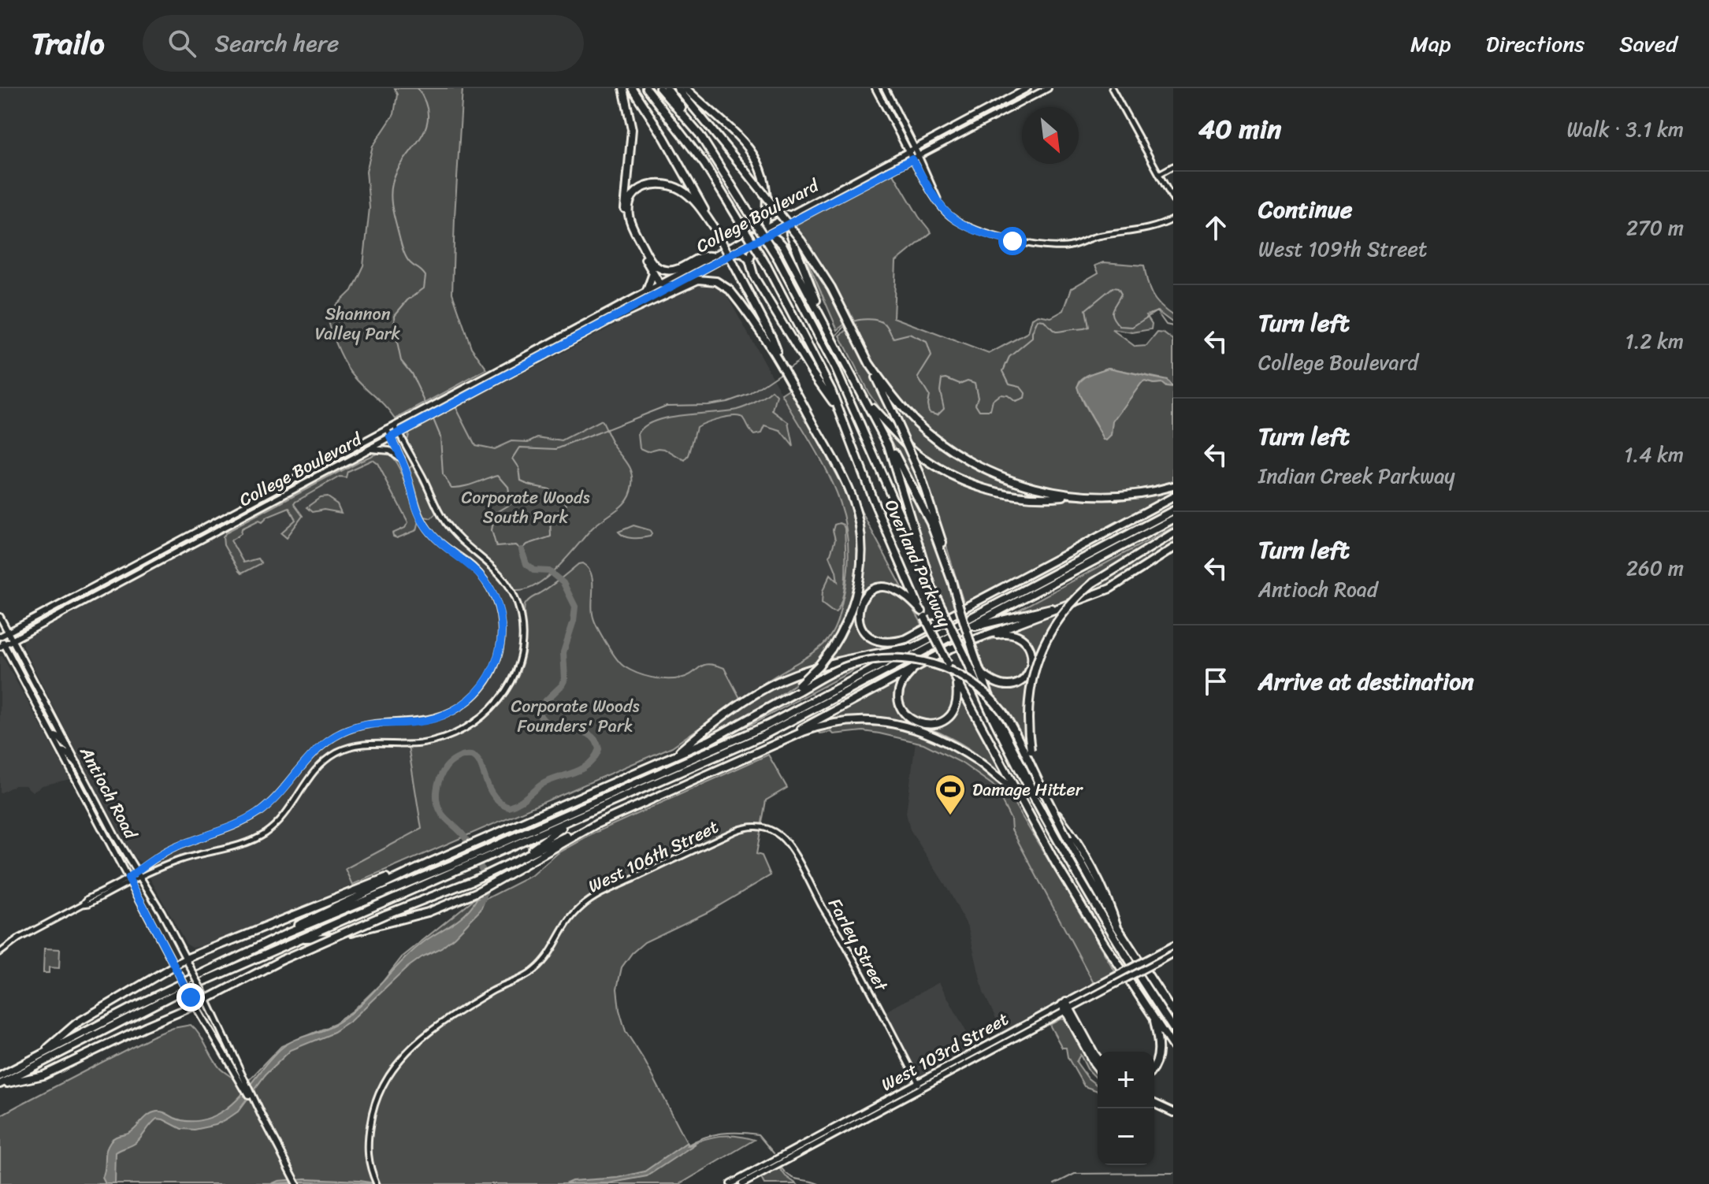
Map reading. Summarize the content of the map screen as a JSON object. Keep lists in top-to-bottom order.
{
  "streets": {
    "highway": ["Overland Parkway"],
    "main road": ["College Boulevard", "Antioch Road", "West 103rd Street"],
    "street": ["West 106th Street", "Farley Street"]
  },
  "crossings": [
    ["College Boulevard", "Antioch Road"],
    ["West 106th Street", "Farley Street"],
    ["Farley Street", "West 103rd Street"]
  ],
  "parks": ["Shannon Valley Park", "Corporate Woods South Park", "Corporate Woods Founders' Park"],
  "places": {
    "sports": ["Damage Hitter"]
  },
  "north": "bottom right",
  "page": {
    "header": "Trailo",
    "search": "Search here",
    "nav": ["Map", "Directions", "Saved"],
    "heading": ["40 min", "Walk · 3.1 km"],
    "list": [
      ["Continue", "West 109th Street", "270 m"],
      ["Turn left", "College Boulevard", "1.2 km"],
      ["Turn left", "Indian Creek Parkway", "1.4 km"],
      ["Turn left", "Antioch Road", "260 m"],
      "Arrive at destination"
    ],
    "map_buttons": ["+", "−"]
  }
}
